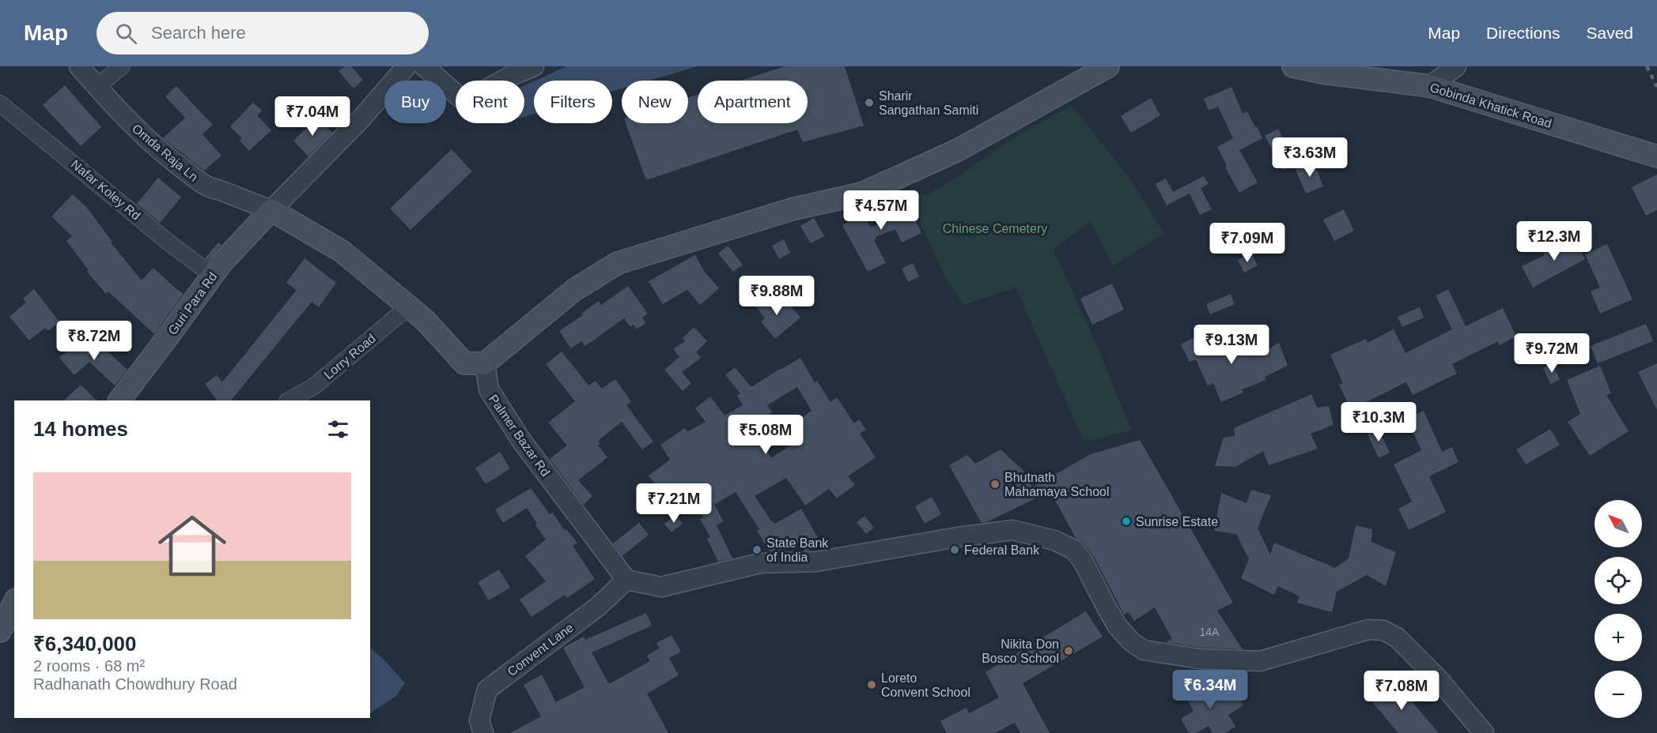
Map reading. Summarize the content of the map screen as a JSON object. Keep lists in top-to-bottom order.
{
  "streets": {
    "main road": ["Gobinda Khatick Road", "Guri Para Rd"],
    "street": [
      "Omda Raja Ln",
      "Nafar Koley Rd",
      "Lorry Road",
      "Palmer Bazar Rd",
      "Convent Lane"
    ]
  },
  "crossings": [
    ["Omda Raja Ln", "Guri Para Rd"],
    ["Nafar Koley Rd", "Guri Para Rd"],
    ["Palmer Bazar Rd", "Convent Lane"]
  ],
  "parks": ["Chinese Cemetery"],
  "places": [
    "Sharir Sangathan Samiti",
    "Bhutnath Mahamaya School",
    "Sunrise Estate",
    "State Bank of India",
    "Federal Bank",
    "Nikita Don Bosco School",
    "Loreto Convent School"
  ],
  "house_numbers": ["14A"],
  "north": "top left",
  "page": {
    "header": "Map",
    "search": "Search here",
    "nav": ["Map", "Directions", "Saved"],
    "chip": [
      "Buy",
      "Rent",
      "Filters",
      "New",
      "Apartment"
    ],
    "price": [
      "₹7.04M",
      "₹3.63M",
      "₹4.57M",
      "₹12.3M",
      "₹7.09M",
      "₹9.88M",
      "₹8.72M",
      "₹9.13M",
      "₹9.72M",
      "₹10.3M",
      "₹5.08M",
      "₹7.21M",
      "₹6.34M",
      "₹7.08M"
    ],
    "heading": "14 homes",
    "list": [
      {
        "name": "₹6,340,000",
        "note": "2 rooms · 68 m² · Radhanath Chowdhury Road"
      }
    ],
    "map_buttons": ["+", "−"]
  }
}
